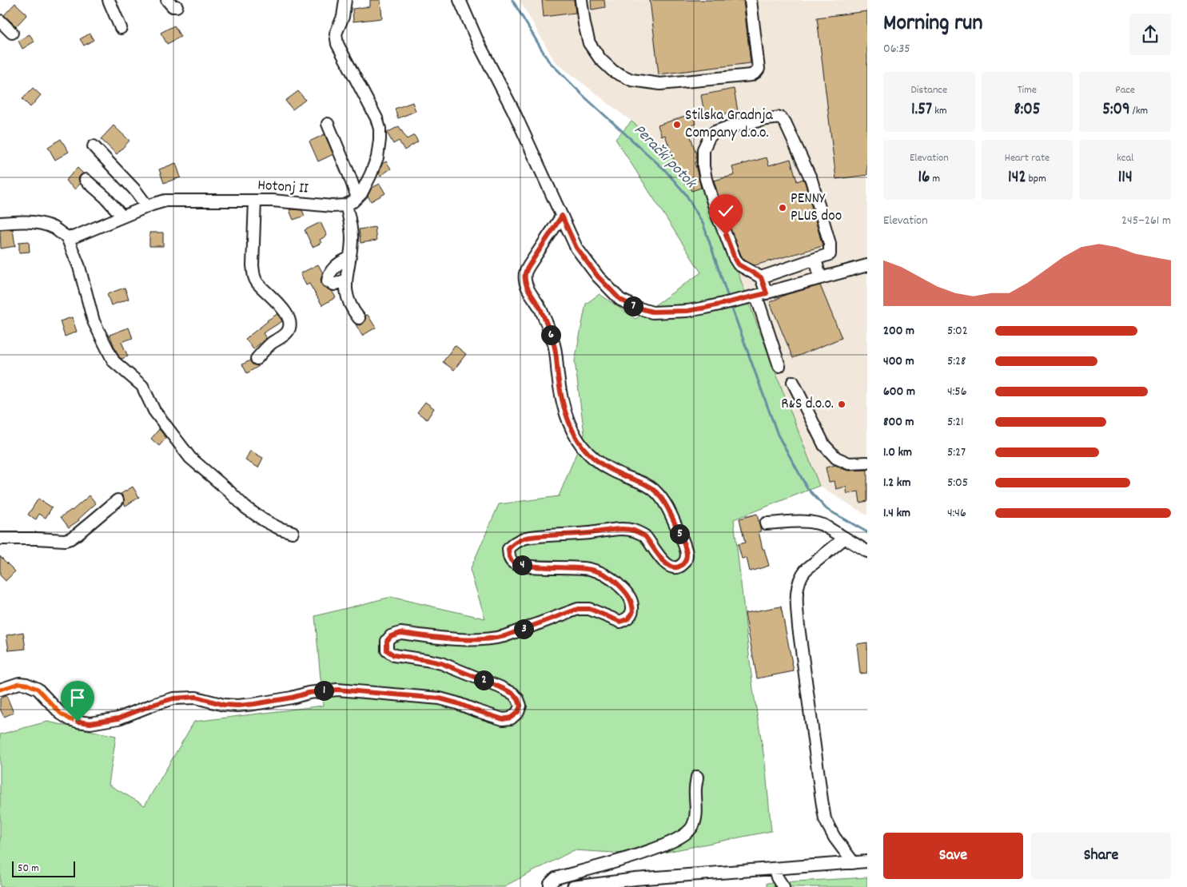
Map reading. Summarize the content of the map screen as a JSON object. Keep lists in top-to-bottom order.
{
  "streets": {
    "street": ["Hotonj II"]
  },
  "water": ["Perački potok"],
  "places": ["Stilska Gradnja Company d.o.o.", "PENNY PLUS doo", "R&S d.o.o."],
  "scale_bar": "50 m",
  "page": {
    "heading": ["Morning run", "06:35"],
    "stats": [
      ["Distance", "1.57 km"],
      ["Time", "8:05"],
      ["Pace", "5:09 /km"],
      ["Elevation", "16 m"],
      ["Heart rate", "142 bpm"],
      ["kcal", "114"]
    ],
    "chart": ["Elevation", "245–261 m"],
    "pins": [
      "7",
      "6",
      "5",
      "4",
      "3",
      "2",
      "1"
    ],
    "list": [
      {
        "name": "200 m",
        "note": "5:02"
      },
      {
        "name": "400 m",
        "note": "5:28"
      },
      {
        "name": "600 m",
        "note": "4:56"
      },
      {
        "name": "800 m",
        "note": "5:21"
      },
      {
        "name": "1.0 km",
        "note": "5:27"
      },
      {
        "name": "1.2 km",
        "note": "5:05"
      },
      {
        "name": "1.4 km",
        "note": "4:46"
      }
    ],
    "buttons": ["Save", "Share"],
    "scale": "50 m"
  }
}
